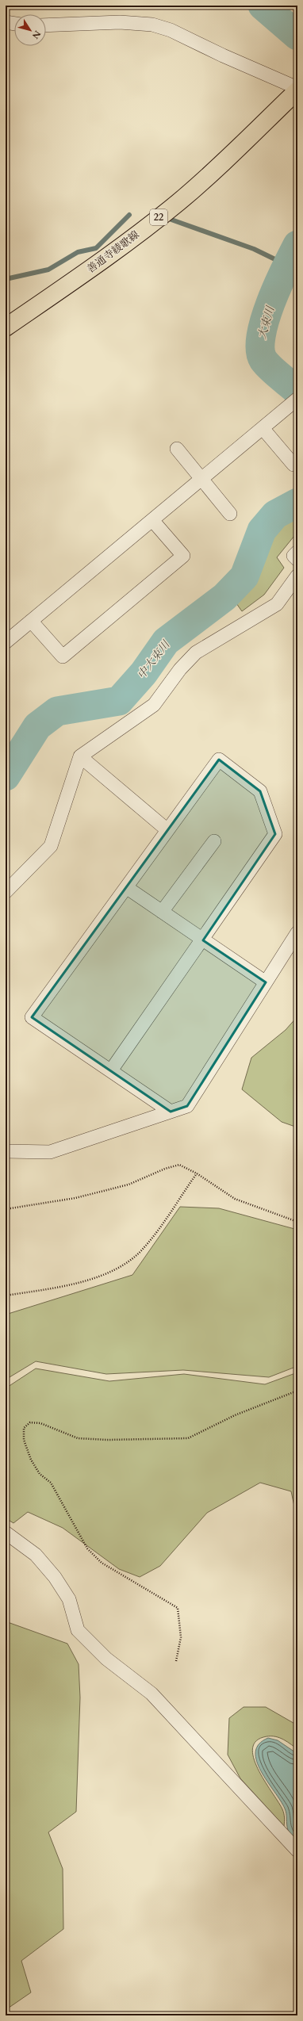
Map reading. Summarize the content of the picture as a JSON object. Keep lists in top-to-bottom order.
{
  "streets": {
    "main road": ["22", "善通寺綾歌線"]
  },
  "water": ["大束川", "中大束川"],
  "north": "bottom right"
}
